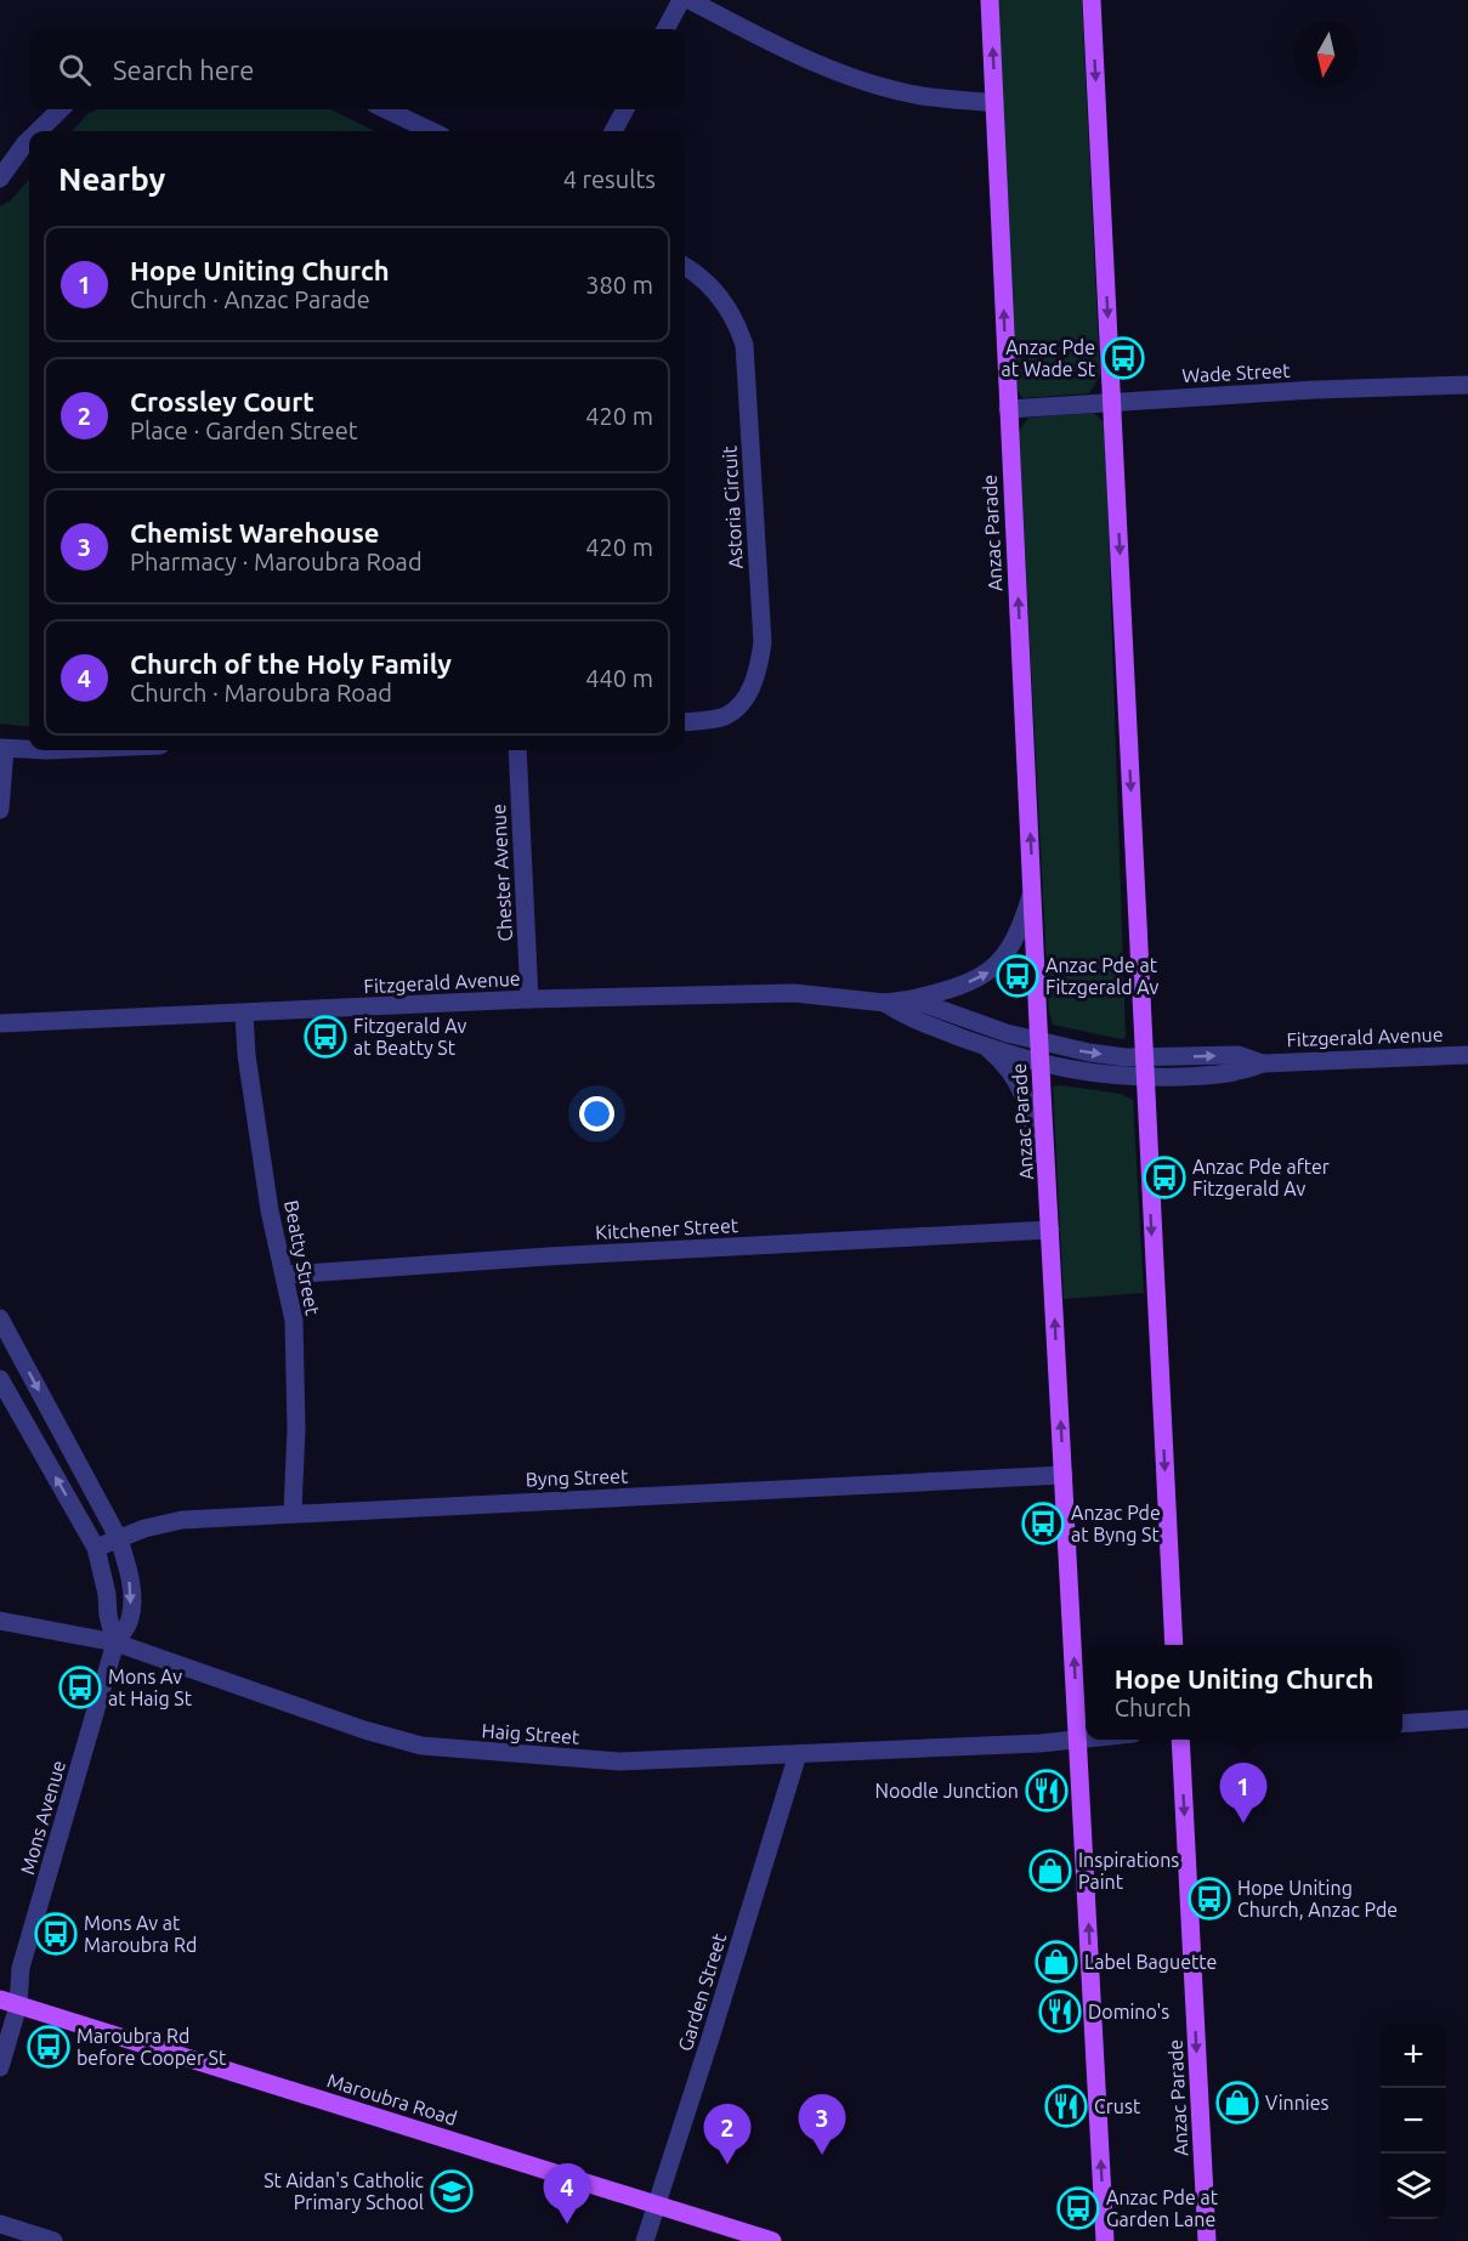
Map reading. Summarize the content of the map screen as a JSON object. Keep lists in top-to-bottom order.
{
  "streets": {
    "main road": ["Anzac Parade", "Maroubra Road"],
    "street": [
      "Wade Street",
      "Astoria Circuit",
      "Chester Avenue",
      "Fitzgerald Avenue",
      "Kitchener Street",
      "Beatty Street",
      "Byng Street",
      "Haig Street",
      "Mons Avenue",
      "Garden Street"
    ]
  },
  "crossings": [
    ["Wade Street", "Anzac Parade"],
    ["Anzac Parade", "Fitzgerald Avenue"],
    ["Anzac Parade", "Kitchener Street"],
    ["Anzac Parade", "Byng Street"],
    ["Anzac Parade", "Haig Street"],
    ["Chester Avenue", "Fitzgerald Avenue"],
    ["Fitzgerald Avenue", "Beatty Street"],
    ["Kitchener Street", "Beatty Street"],
    ["Beatty Street", "Byng Street"],
    ["Byng Street", "Mons Avenue"],
    ["Haig Street", "Mons Avenue"],
    ["Haig Street", "Garden Street"],
    ["Mons Avenue", "Maroubra Road"],
    ["Garden Street", "Maroubra Road"]
  ],
  "places": {
    "bus stop": [
      "Anzac Pde at Wade St",
      "Anzac Pde at Fitzgerald Av",
      "Fitzgerald Av at Beatty St",
      "Anzac Pde after Fitzgerald Av",
      "Anzac Pde at Byng St",
      "Mons Av at Haig St",
      "Hope Uniting Church, Anzac Pde",
      "Mons Av at Maroubra Rd",
      "Maroubra Rd before Cooper St",
      "Anzac Pde at Garden Lane"
    ],
    "restaurant": ["Noodle Junction", "Domino's", "Crust"],
    "shop": ["Inspirations Paint", "Label Baguette", "Vinnies"],
    "school or university": ["St Aidan's Catholic Primary School"]
  },
  "north": "bottom",
  "page": {
    "search": "Search here",
    "heading": ["Nearby", "4 results"],
    "list": [
      {
        "mark": "1",
        "name": "Hope Uniting Church",
        "note": "Church · Anzac Parade",
        "value": "380 m"
      },
      {
        "mark": "2",
        "name": "Crossley Court",
        "note": "Place · Garden Street",
        "value": "420 m"
      },
      {
        "mark": "3",
        "name": "Chemist Warehouse",
        "note": "Pharmacy · Maroubra Road",
        "value": "420 m"
      },
      {
        "mark": "4",
        "name": "Church of the Holy Family",
        "note": "Church · Maroubra Road",
        "value": "440 m"
      }
    ],
    "popup": ["Hope Uniting Church", "Church"],
    "pins": [
      "1",
      "3",
      "2",
      "4"
    ],
    "map_buttons": ["+", "−"]
  }
}
